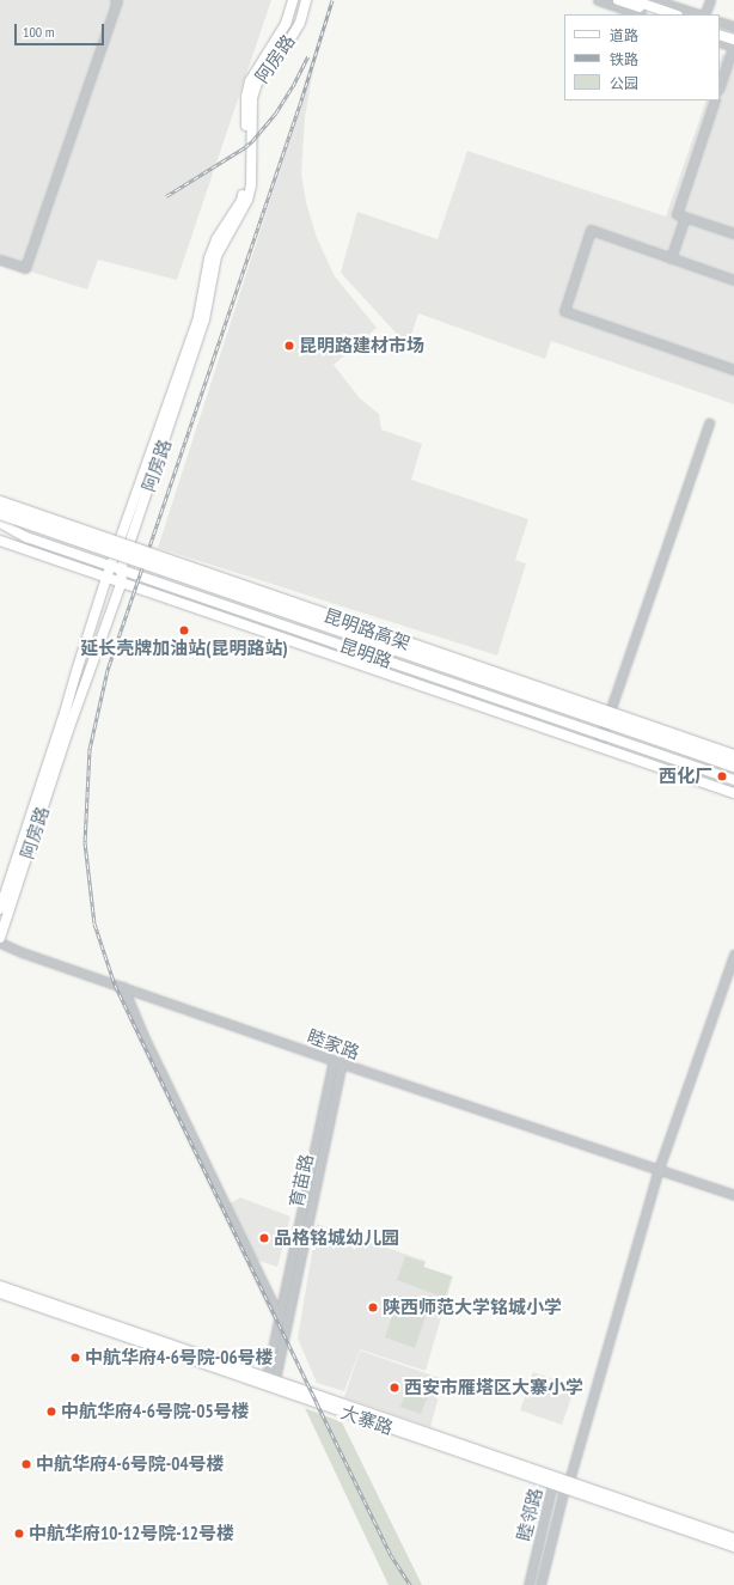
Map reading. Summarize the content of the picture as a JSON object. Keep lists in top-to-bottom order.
{
  "streets": {
    "highway": ["昆明路高架"],
    "main road": ["阿房路", "昆明路", "大寨路"],
    "street": ["睦家路", "育苗路", "睦邻路"]
  },
  "crossings": [
    ["阿房路", "昆明路"],
    ["睦家路", "育苗路"],
    ["育苗路", "大寨路"],
    ["大寨路", "睦邻路"]
  ],
  "places": [
    "昆明路建材市场",
    "延长壳牌加油站(昆明路站)",
    "西化厂",
    "品格铭城幼儿园",
    "陕西师范大学铭城小学",
    "中航华府4-6号院-06号楼",
    "西安市雁塔区大寨小学",
    "中航华府4-6号院-05号楼",
    "中航华府4-6号院-04号楼",
    "中航华府10-12号院-12号楼"
  ],
  "legend": ["道路", "铁路", "公园"],
  "scale_bar": "100 m"
}
